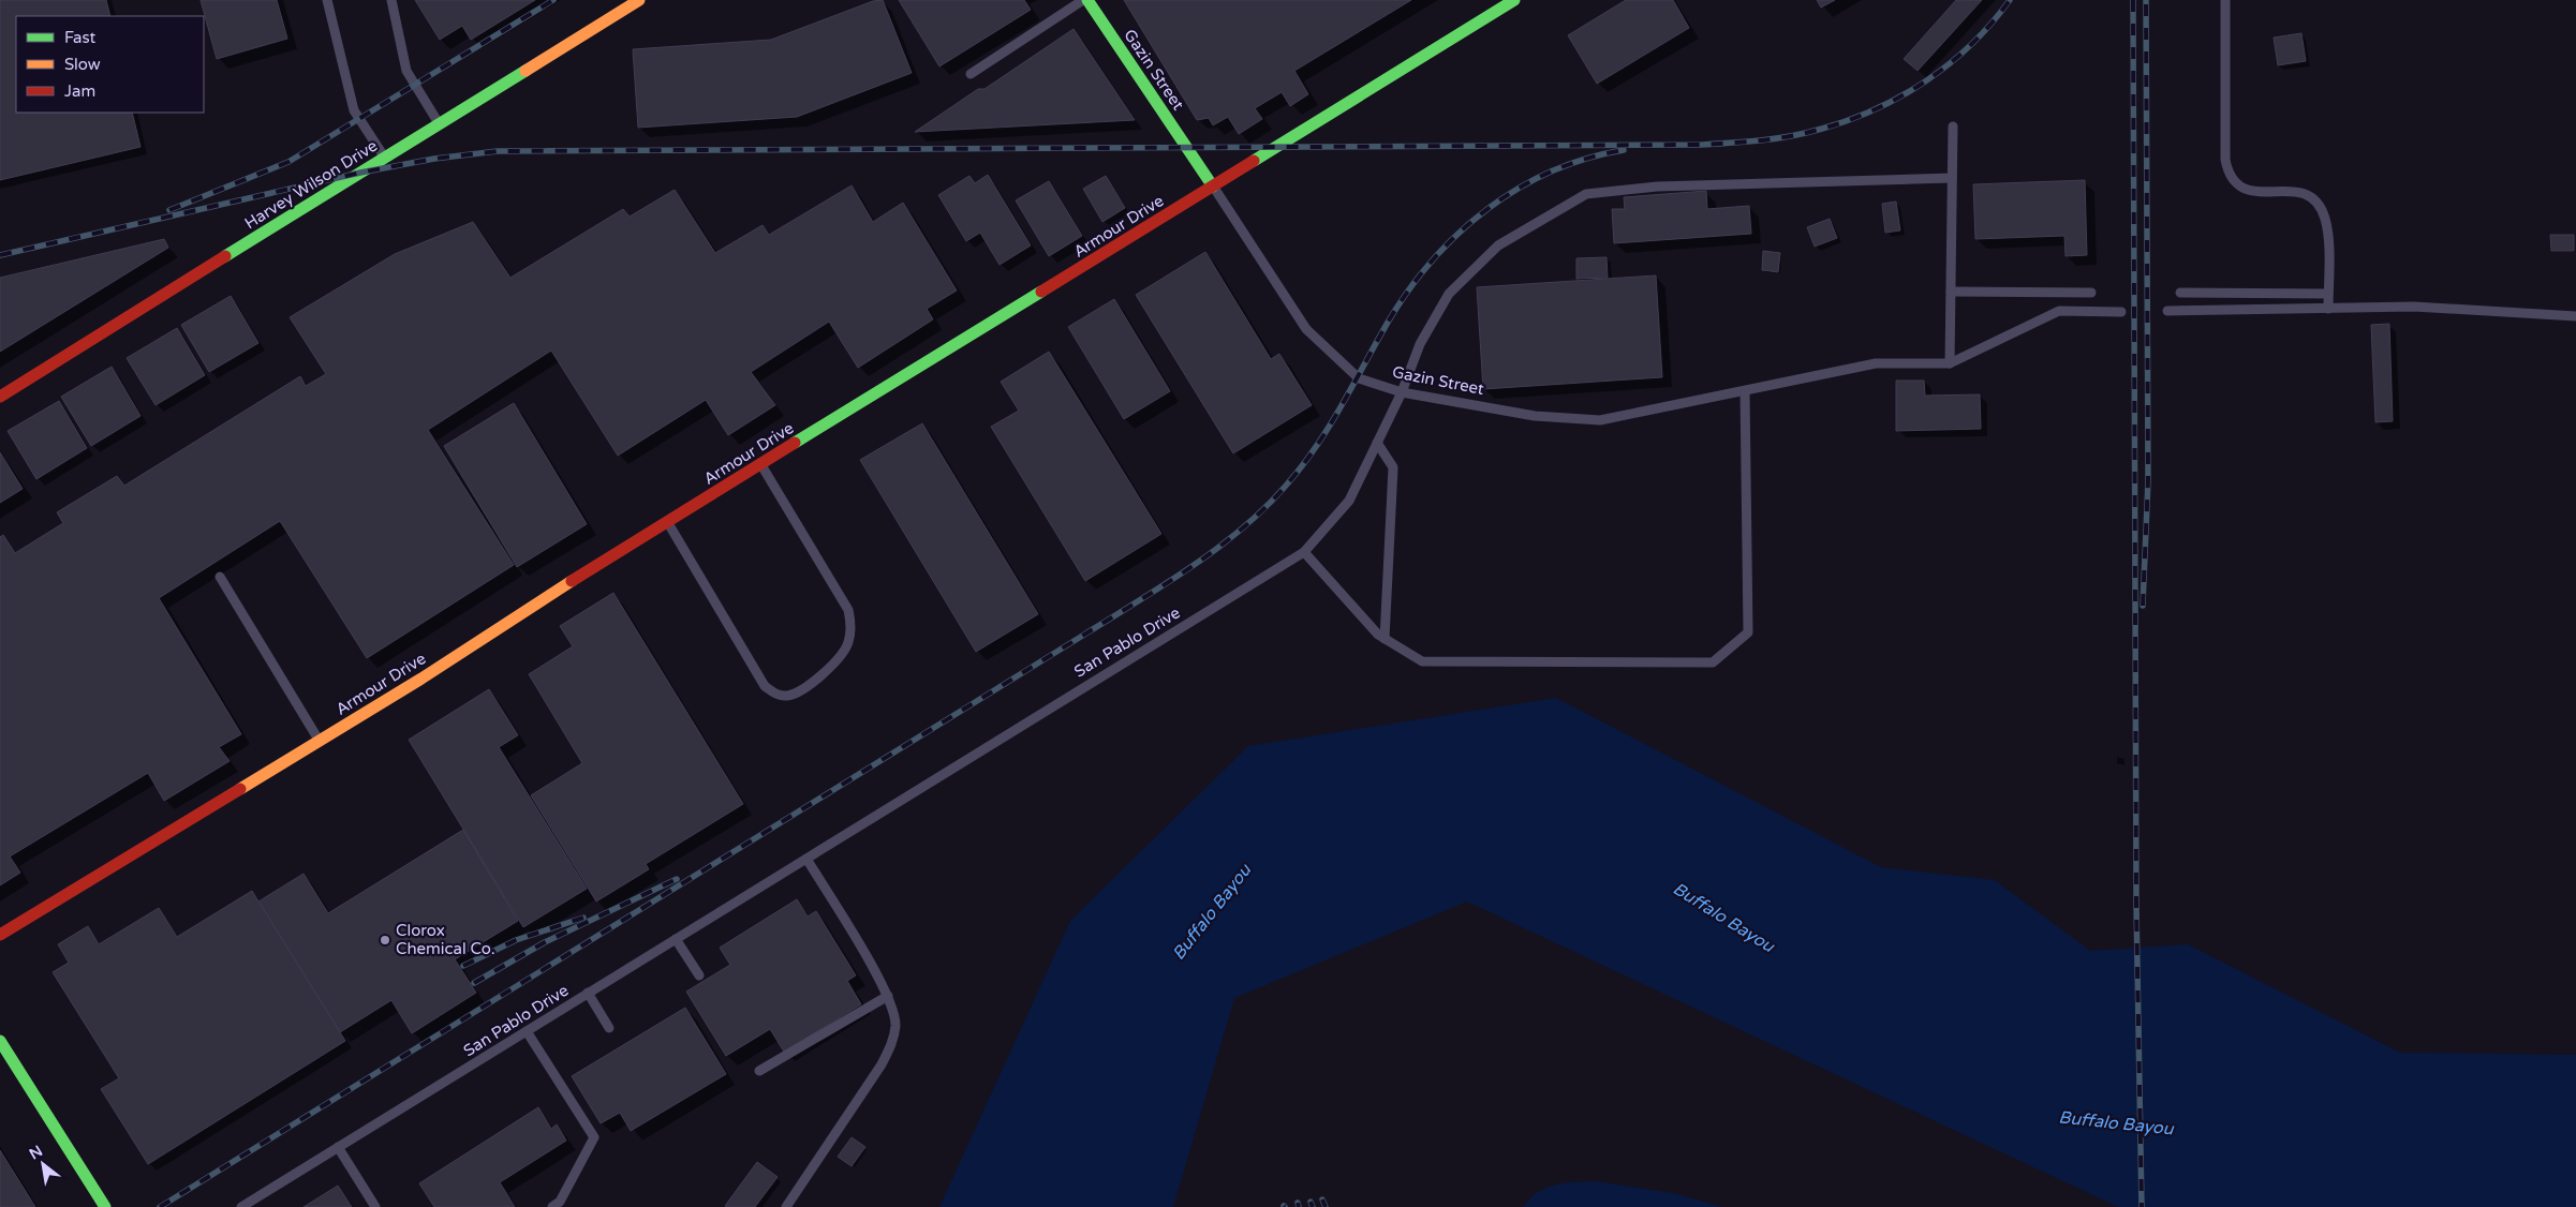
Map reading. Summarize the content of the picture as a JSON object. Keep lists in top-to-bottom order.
{
  "streets": {
    "street": ["Gazin Street", "Harvey Wilson Drive", "Armour Drive"],
    "lane": ["San Pablo Drive"]
  },
  "crossings": [
    ["Gazin Street", "Armour Drive"],
    ["Gazin Street", "San Pablo Drive"]
  ],
  "water": ["Buffalo Bayou"],
  "places": ["Clorox Chemical Co."],
  "legend": ["Fast", "Slow", "Jam"],
  "north": "top left"
}
